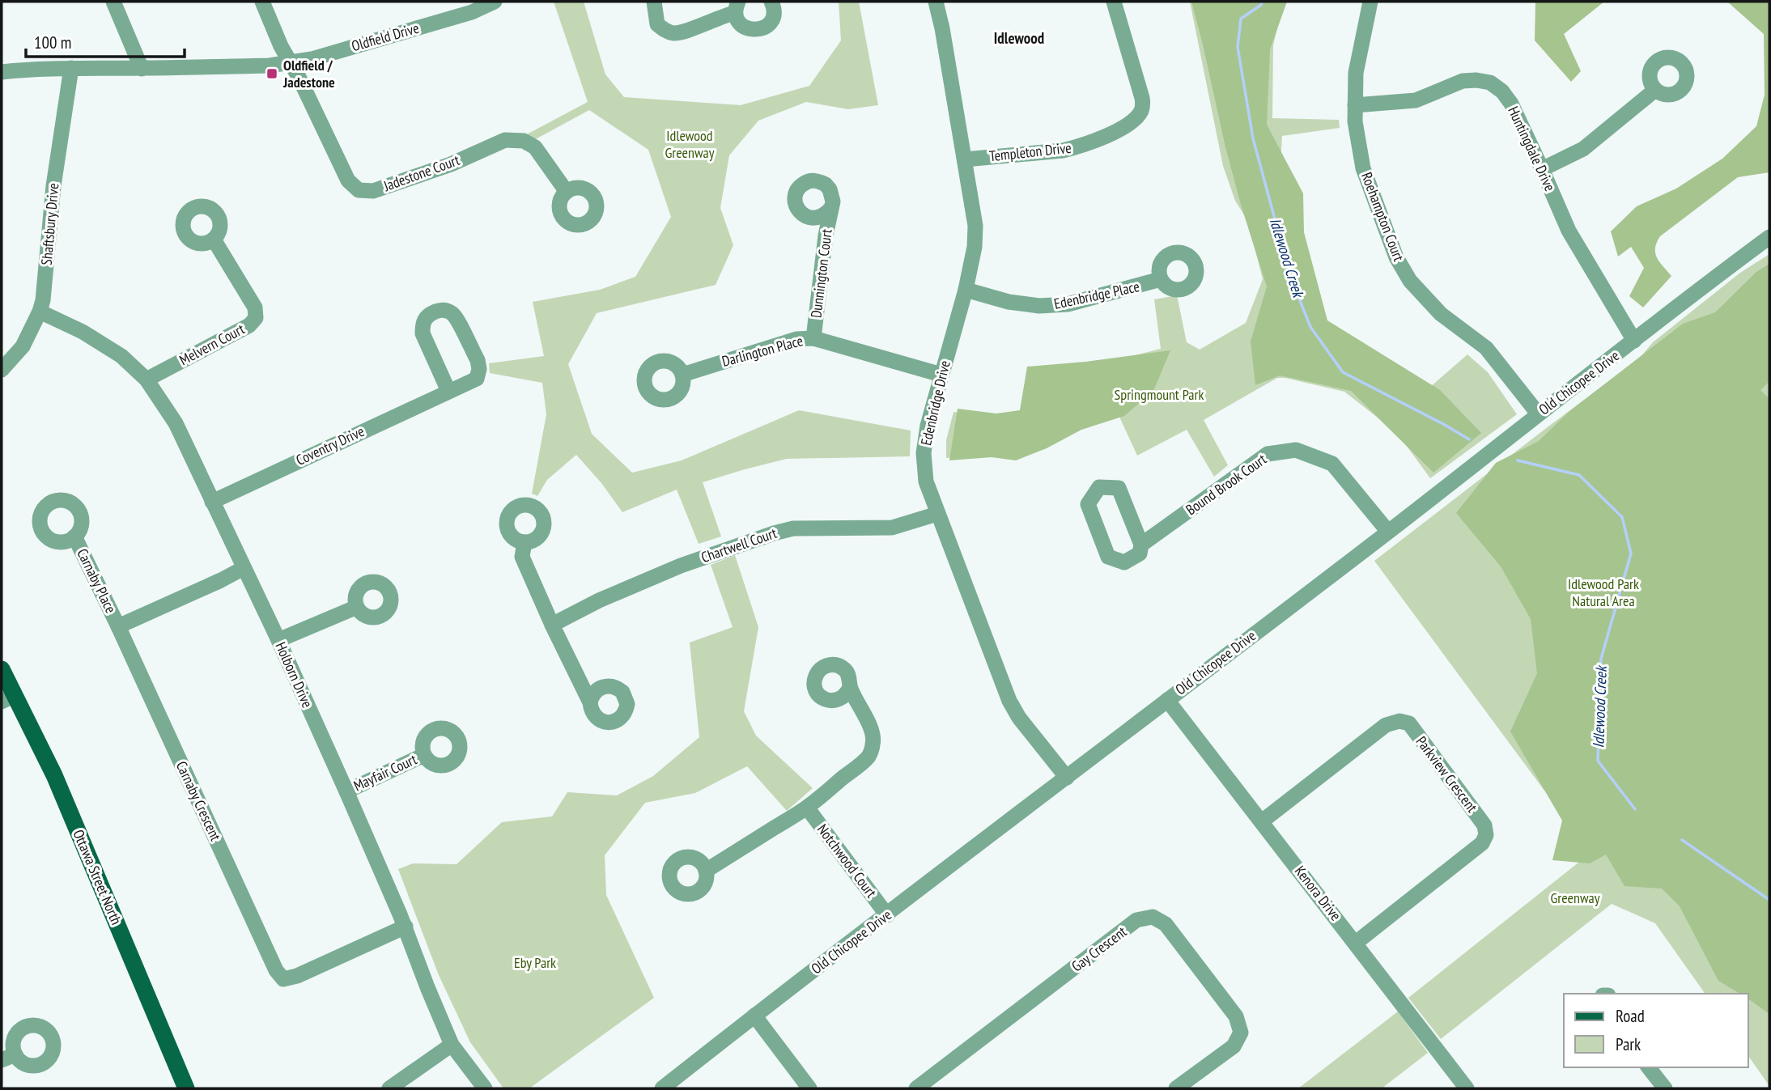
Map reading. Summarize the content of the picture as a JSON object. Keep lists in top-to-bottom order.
{
  "streets": {
    "main road": ["Ottawa Street North"],
    "street": [
      "Oldfield Drive",
      "Huntingdale Drive",
      "Templeton Drive",
      "Jadestone Court",
      "Roehampton Court",
      "Shaftsbury Drive",
      "Dunnington Court",
      "Edenbridge Place",
      "Melvern Court",
      "Darlington Place",
      "Old Chicopee Drive",
      "Edenbridge Drive",
      "Coventry Drive",
      "Bound Brook Court",
      "Chartwell Court",
      "Carnaby Place",
      "Holborn Drive",
      "Mayfair Court",
      "Parkview Crescent",
      "Carnaby Crescent",
      "Notchwood Court",
      "Kenora Drive",
      "Gay Crescent"
    ]
  },
  "crossings": [
    ["Oldfield Drive", "Jadestone Court"],
    ["Oldfield Drive", "Shaftsbury Drive"],
    ["Huntingdale Drive", "Roehampton Court"],
    ["Huntingdale Drive", "Old Chicopee Drive"],
    ["Templeton Drive", "Edenbridge Drive"],
    ["Roehampton Court", "Old Chicopee Drive"],
    ["Shaftsbury Drive", "Holborn Drive"],
    ["Dunnington Court", "Darlington Place"],
    ["Edenbridge Place", "Edenbridge Drive"],
    ["Melvern Court", "Holborn Drive"],
    ["Darlington Place", "Edenbridge Drive"],
    ["Old Chicopee Drive", "Edenbridge Drive"],
    ["Old Chicopee Drive", "Bound Brook Court"],
    ["Old Chicopee Drive", "Notchwood Court"],
    ["Old Chicopee Drive", "Kenora Drive"],
    ["Edenbridge Drive", "Chartwell Court"],
    ["Coventry Drive", "Holborn Drive"],
    ["Carnaby Place", "Carnaby Crescent"],
    ["Holborn Drive", "Mayfair Court"],
    ["Holborn Drive", "Carnaby Crescent"],
    ["Parkview Crescent", "Kenora Drive"]
  ],
  "districts": ["Idlewood"],
  "water": ["Idlewood Creek"],
  "parks": [
    "Idlewood Greenway",
    "Springmount Park",
    "Idlewood Park Natural Area",
    "Greenway",
    "Eby Park"
  ],
  "places": {
    "transit": ["Oldfield / Jadestone"]
  },
  "legend": ["Road", "Park"],
  "scale_bar": "100 m"
}
